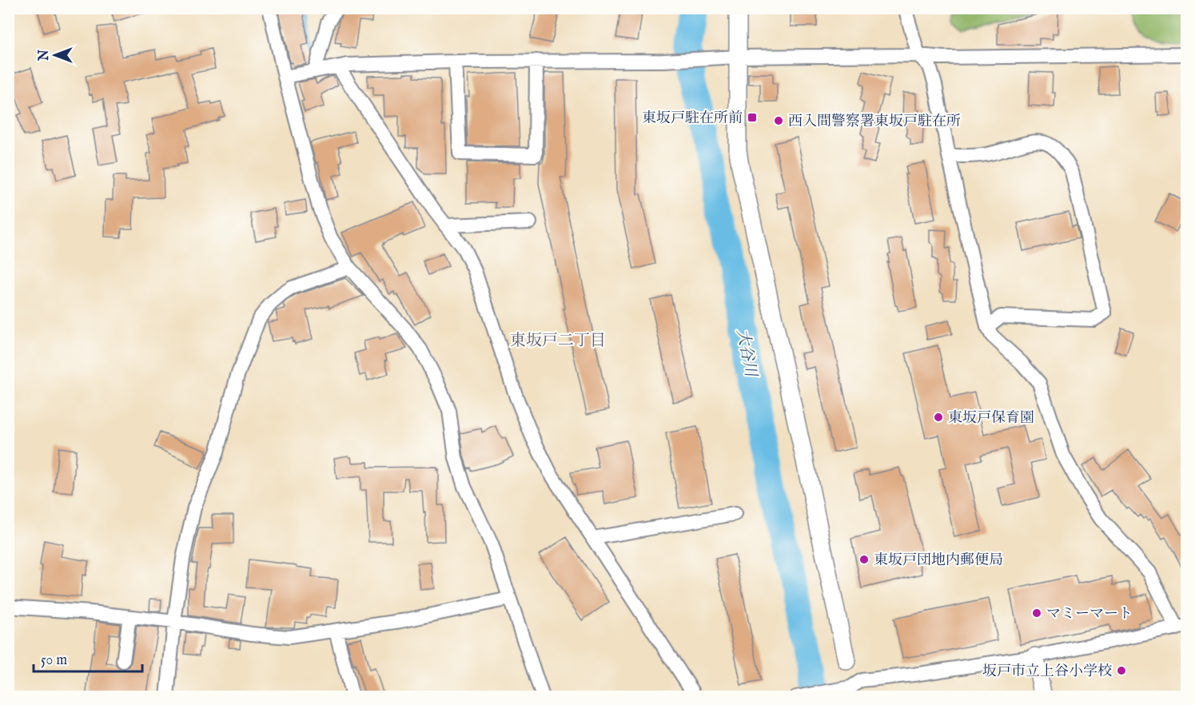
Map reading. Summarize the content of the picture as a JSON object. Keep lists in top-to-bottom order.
{
  "districts": ["東坂戸二丁目"],
  "water": ["大谷川"],
  "places": {
    "transit": ["東坂戸駐在所前"],
    "other": [
      "西入間警察署東坂戸駐在所",
      "東坂戸保育園",
      "東坂戸団地内郵便局",
      "マミーマート",
      "坂戸市立上谷小学校"
    ]
  },
  "scale_bar": "50 m",
  "north": "left"
}
